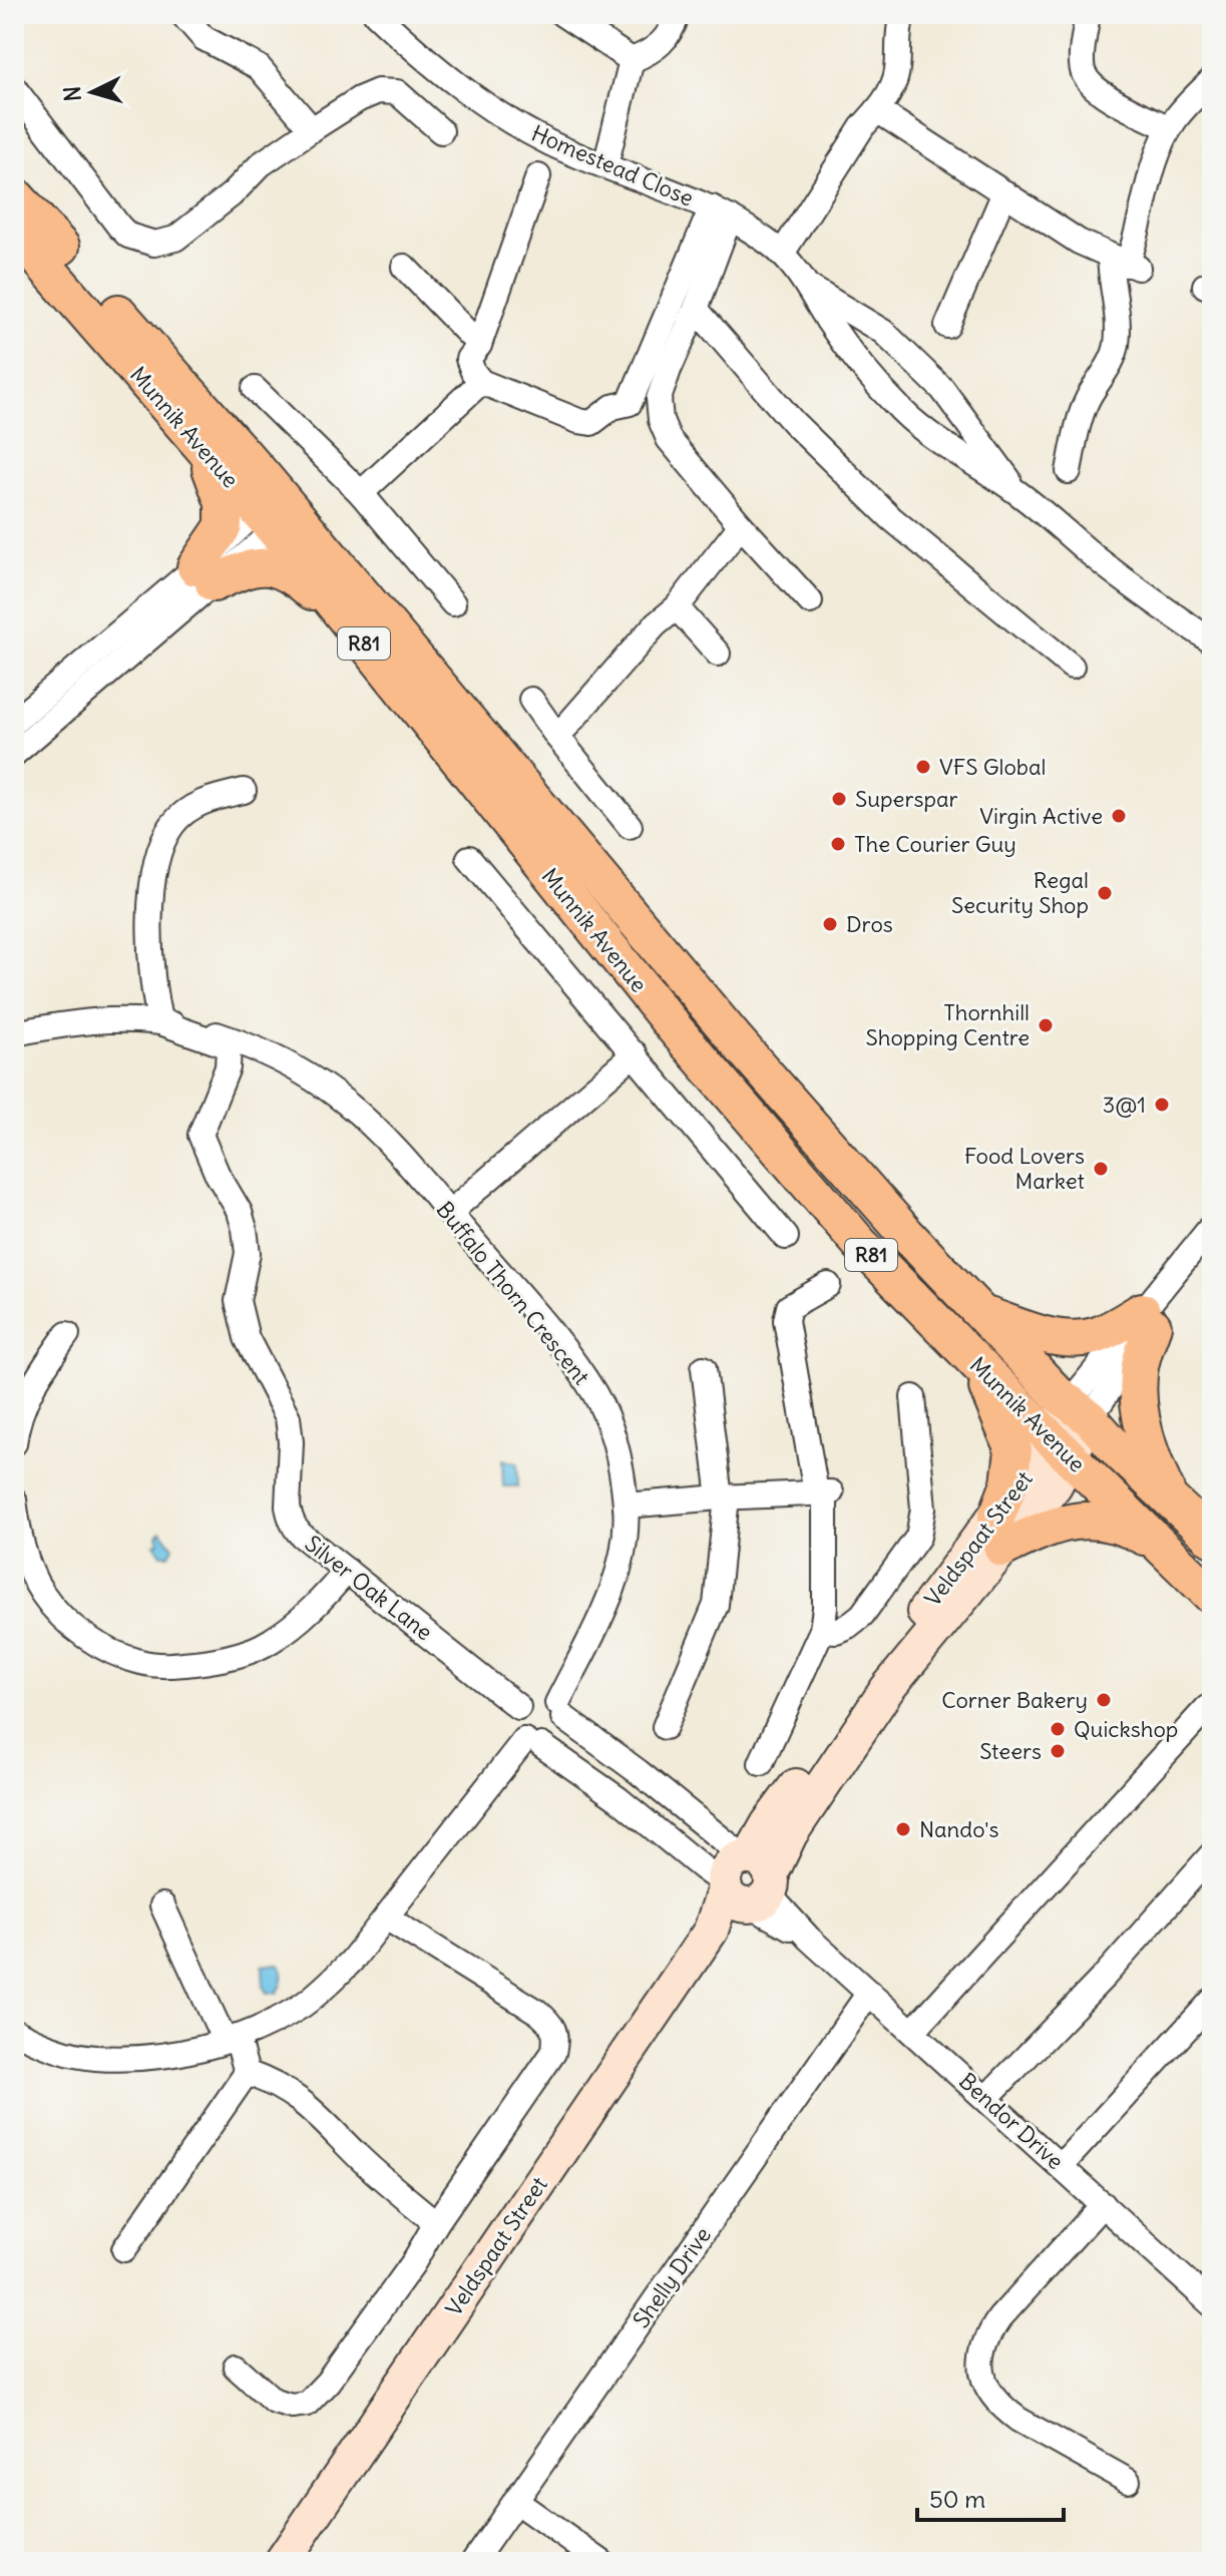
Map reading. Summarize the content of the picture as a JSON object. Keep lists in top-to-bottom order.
{
  "streets": {
    "main road": ["Munnik Avenue", "R81"],
    "street": [
      "Homestead Close",
      "Buffalo Thorn Crescent",
      "Veldspaat Street",
      "Silver Oak Lane",
      "Bendor Drive",
      "Shelly Drive"
    ]
  },
  "crossings": [
    ["Munnik Avenue", "Veldspaat Street"],
    ["Buffalo Thorn Crescent", "Silver Oak Lane"],
    ["Veldspaat Street", "Bendor Drive"],
    ["Bendor Drive", "Shelly Drive"]
  ],
  "places": [
    "VFS Global",
    "Superspar",
    "Virgin Active",
    "The Courier Guy",
    "Regal Security Shop",
    "Dros",
    "Thornhill Shopping Centre",
    "3@1",
    "Food Lovers Market",
    "Corner Bakery",
    "Quickshop",
    "Steers",
    "Nando's"
  ],
  "scale_bar": "50 m",
  "north": "left"
}
